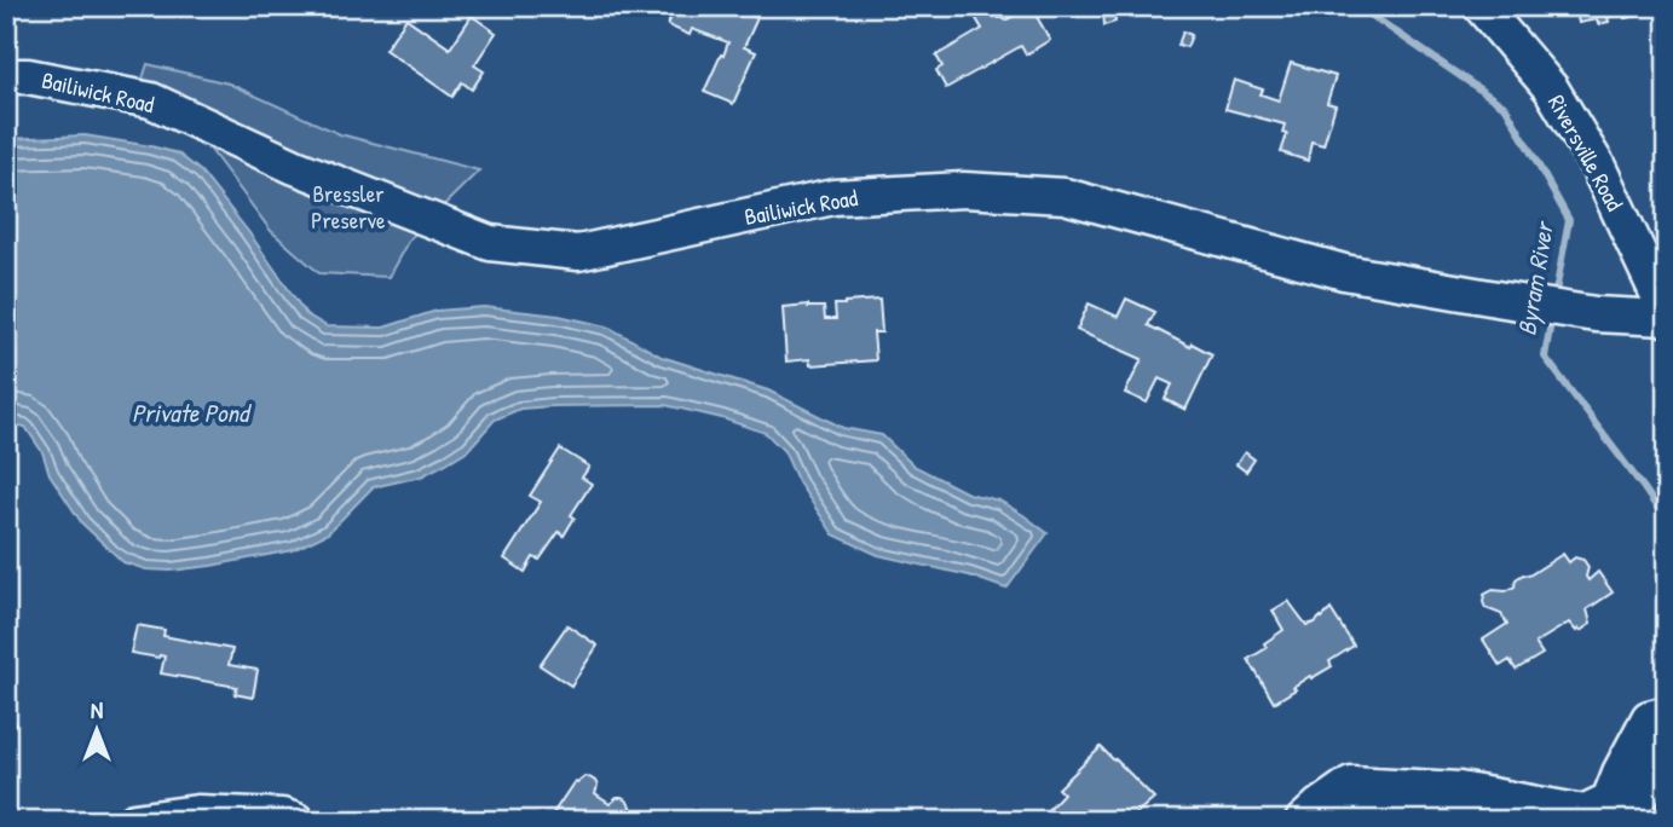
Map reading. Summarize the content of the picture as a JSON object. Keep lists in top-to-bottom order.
{
  "streets": {
    "street": ["Bailiwick Road", "Riversville Road"]
  },
  "crossings": [
    ["Bailiwick Road", "Riversville Road"]
  ],
  "water": ["Byram River", "Private Pond"],
  "parks": ["Bressler Preserve"],
  "north": "top"
}
